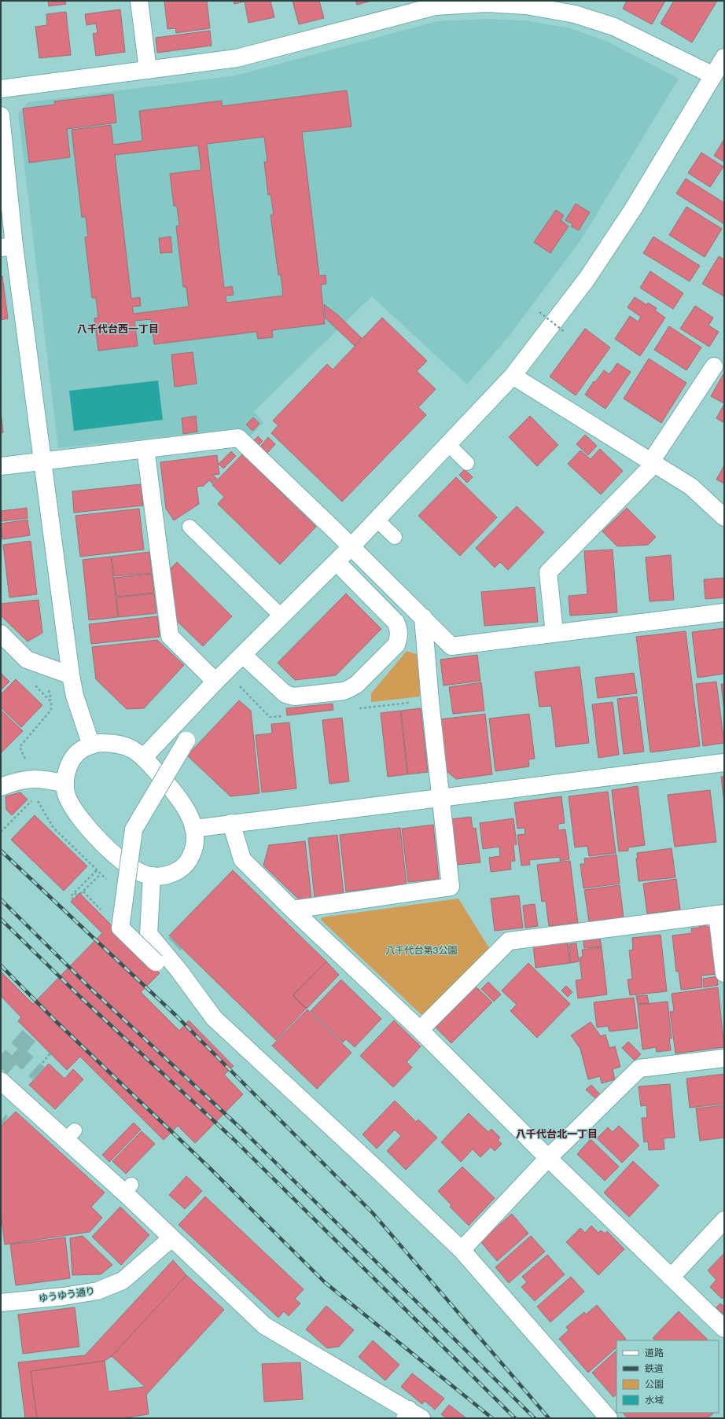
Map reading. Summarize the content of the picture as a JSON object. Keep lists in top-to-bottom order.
{
  "streets": {
    "street": ["ゆうゆう通り"]
  },
  "districts": ["八千代台西一丁目", "八千代台北一丁目"],
  "parks": ["八千代台第3公園"],
  "legend": [
    "道路",
    "鉄道",
    "公園",
    "水域"
  ]
}
